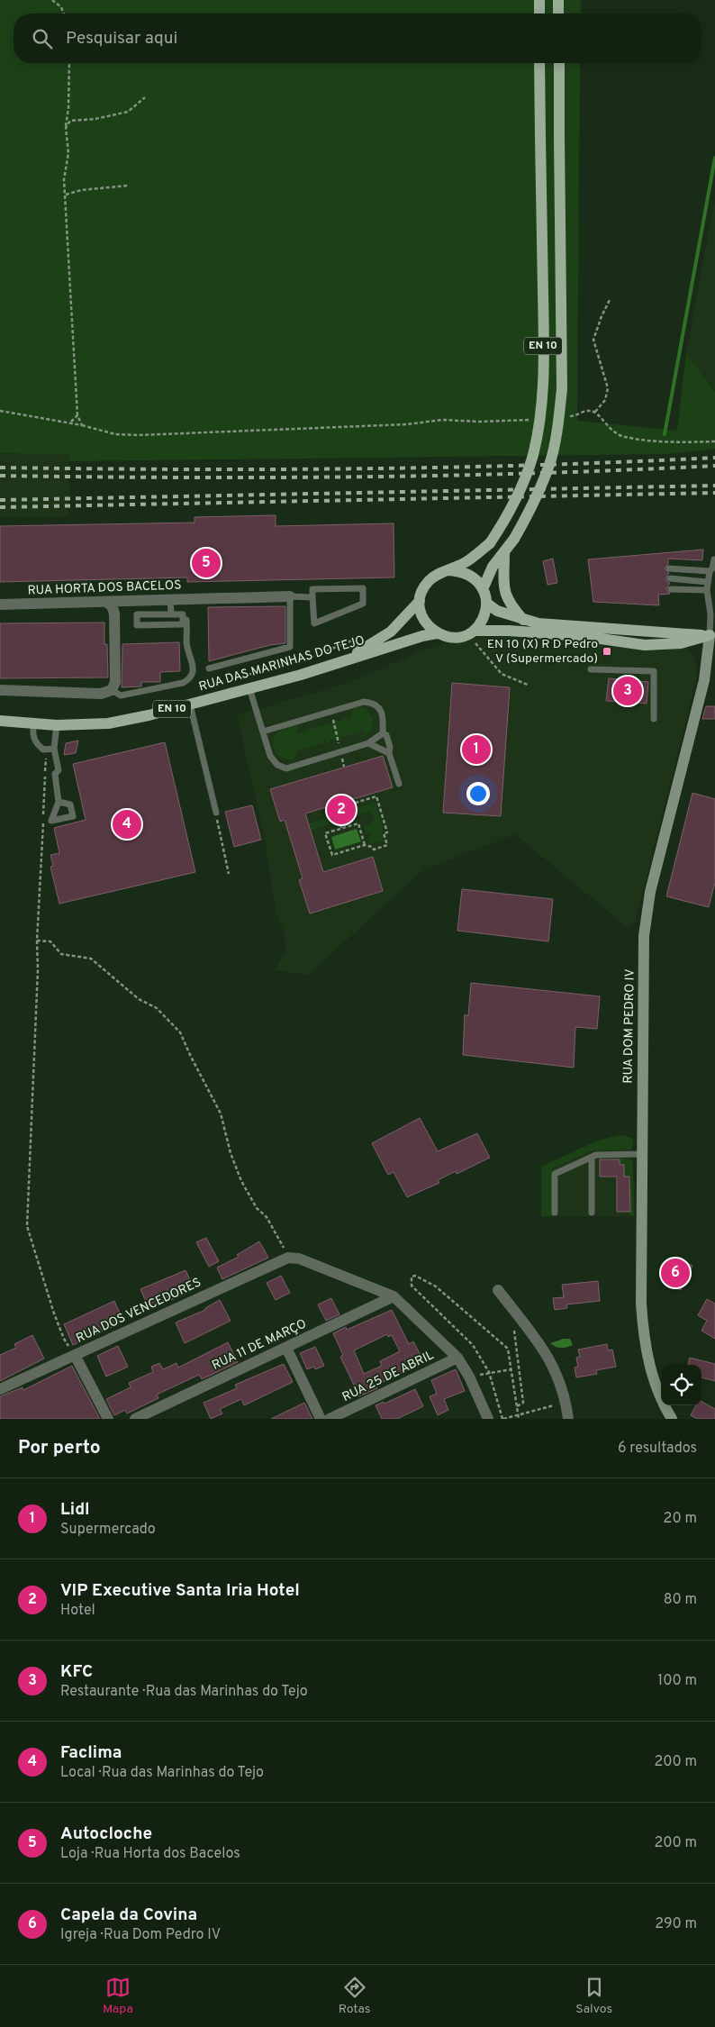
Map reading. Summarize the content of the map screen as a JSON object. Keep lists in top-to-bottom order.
{
  "streets": {
    "main road": ["EN 10", "RUA DAS MARINHAS DO TEJO"],
    "street": [
      "RUA HORTA DOS BACELOS",
      "RUA DOM PEDRO IV",
      "RUA DOS VENCEDORES",
      "RUA 11 DE MARÇO",
      "RUA 25 DE ABRIL"
    ]
  },
  "crossings": [
    ["EN 10", "RUA DAS MARINHAS DO TEJO"]
  ],
  "places": {
    "transit": ["EN 10 (X) R D Pedro V (Supermercado)"]
  },
  "page": {
    "search": "Pesquisar aqui",
    "pins": [
      "5",
      "3",
      "1",
      "2",
      "4",
      "6"
    ],
    "heading": ["Por perto", "6 resultados"],
    "list": [
      {
        "mark": "1",
        "name": "Lidl",
        "note": "Supermercado",
        "value": "20 m"
      },
      {
        "mark": "2",
        "name": "VIP Executive Santa Iria Hotel",
        "note": "Hotel",
        "value": "80 m"
      },
      {
        "mark": "3",
        "name": "KFC",
        "note": "Restaurante · Rua das Marinhas do Tejo",
        "value": "100 m"
      },
      {
        "mark": "4",
        "name": "Faclima",
        "note": "Local · Rua das Marinhas do Tejo",
        "value": "200 m"
      },
      {
        "mark": "5",
        "name": "Autocloche",
        "note": "Loja · Rua Horta dos Bacelos",
        "value": "200 m"
      },
      {
        "mark": "6",
        "name": "Capela da Covina",
        "note": "Igreja · Rua Dom Pedro IV",
        "value": "290 m"
      }
    ],
    "nav": ["Mapa", "Rotas", "Salvos"]
  }
}
